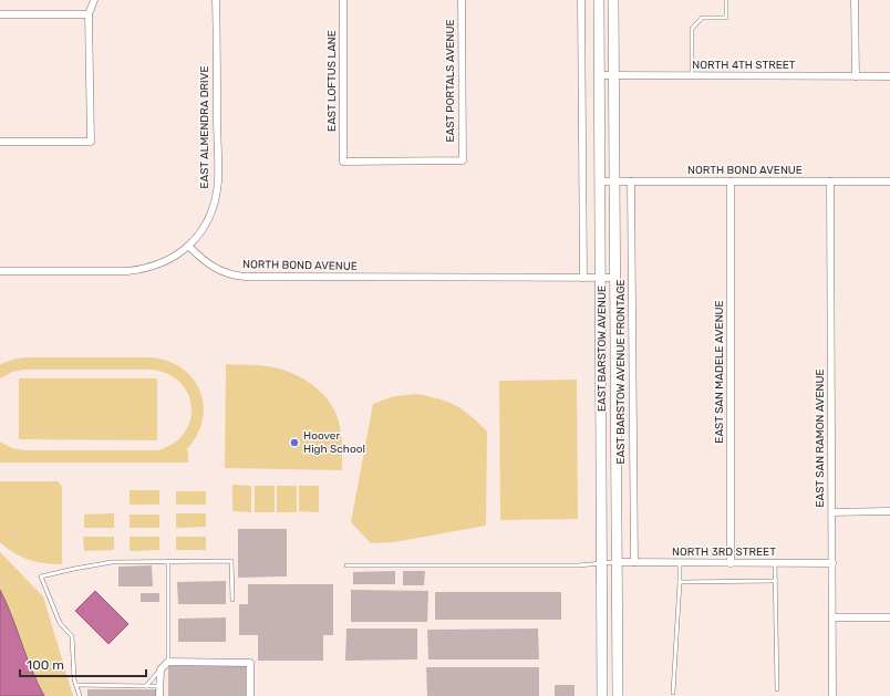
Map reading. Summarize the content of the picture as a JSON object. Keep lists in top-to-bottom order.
{
  "streets": {
    "main road": ["EAST BARSTOW AVENUE"],
    "street": [
      "NORTH 4TH STREET",
      "EAST LOFTUS LANE",
      "EAST PORTALS AVENUE",
      "EAST ALMENDRA DRIVE",
      "NORTH BOND AVENUE",
      "EAST BARSTOW AVENUE FRONTAGE",
      "EAST SAN MADELE AVENUE",
      "EAST SAN RAMON AVENUE",
      "NORTH 3RD STREET"
    ]
  },
  "crossings": [
    ["NORTH 4TH STREET", "EAST BARSTOW AVENUE"],
    ["EAST LOFTUS LANE", "EAST PORTALS AVENUE"],
    ["EAST ALMENDRA DRIVE", "NORTH BOND AVENUE"],
    ["NORTH BOND AVENUE", "EAST BARSTOW AVENUE"],
    ["NORTH BOND AVENUE", "EAST BARSTOW AVENUE FRONTAGE"],
    ["NORTH BOND AVENUE", "EAST SAN MADELE AVENUE"],
    ["NORTH BOND AVENUE", "EAST SAN RAMON AVENUE"],
    ["EAST BARSTOW AVENUE", "NORTH 3RD STREET"],
    ["EAST BARSTOW AVENUE FRONTAGE", "NORTH 3RD STREET"],
    ["EAST SAN MADELE AVENUE", "NORTH 3RD STREET"],
    ["EAST SAN RAMON AVENUE", "NORTH 3RD STREET"]
  ],
  "places": ["Hoover High School"],
  "scale_bar": "100 m"
}
